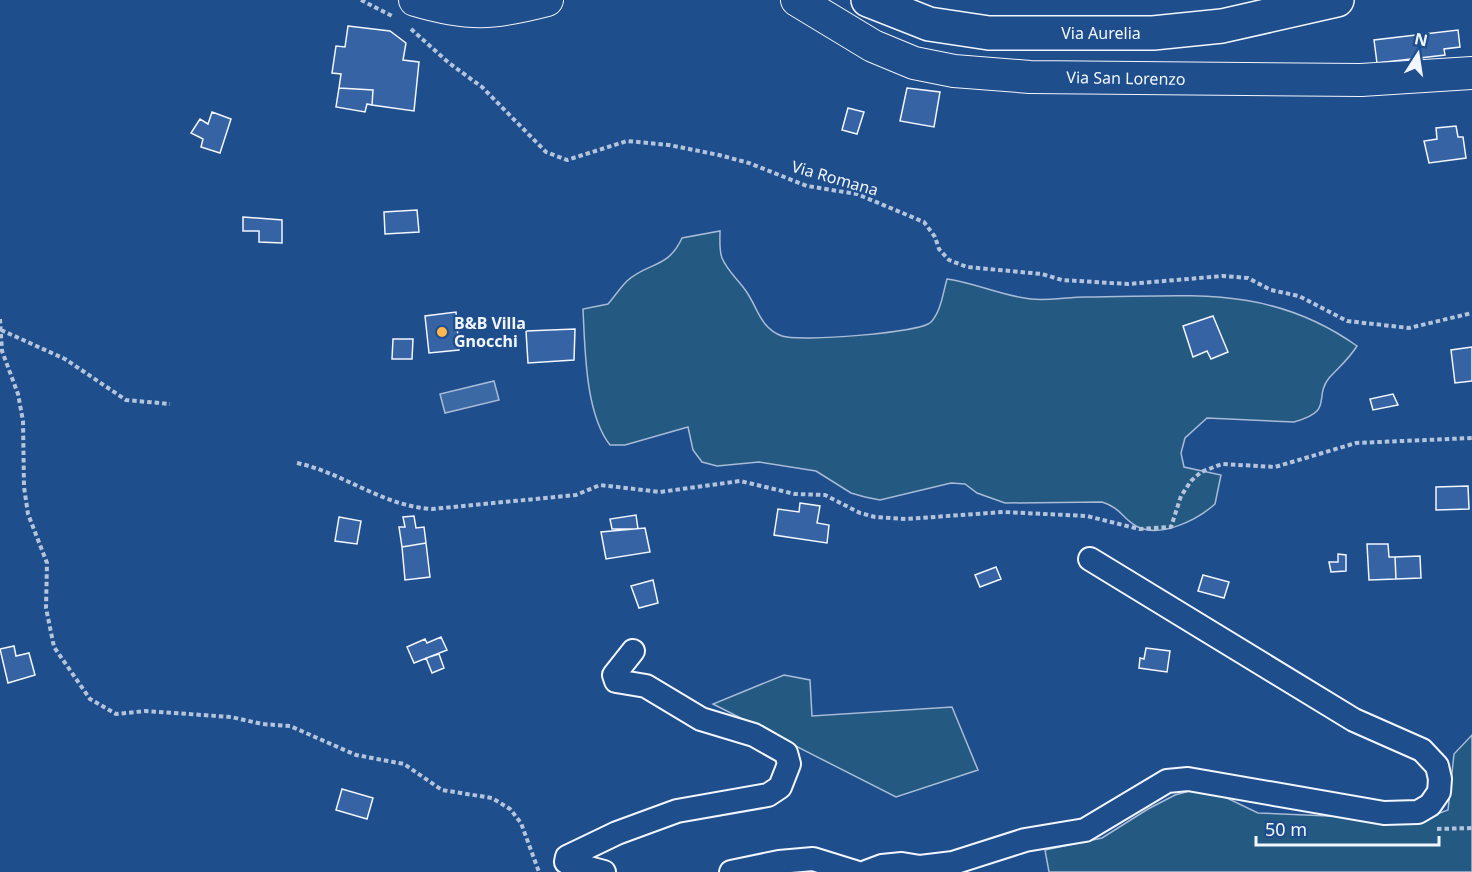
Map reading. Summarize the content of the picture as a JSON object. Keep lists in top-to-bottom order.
{
  "streets": {
    "main road": ["Via Aurelia", "Via San Lorenzo"],
    "path": ["Via Romana"]
  },
  "places": ["B&B Villa Gnocchi"],
  "scale_bar": "50 m",
  "north": "top"
}
